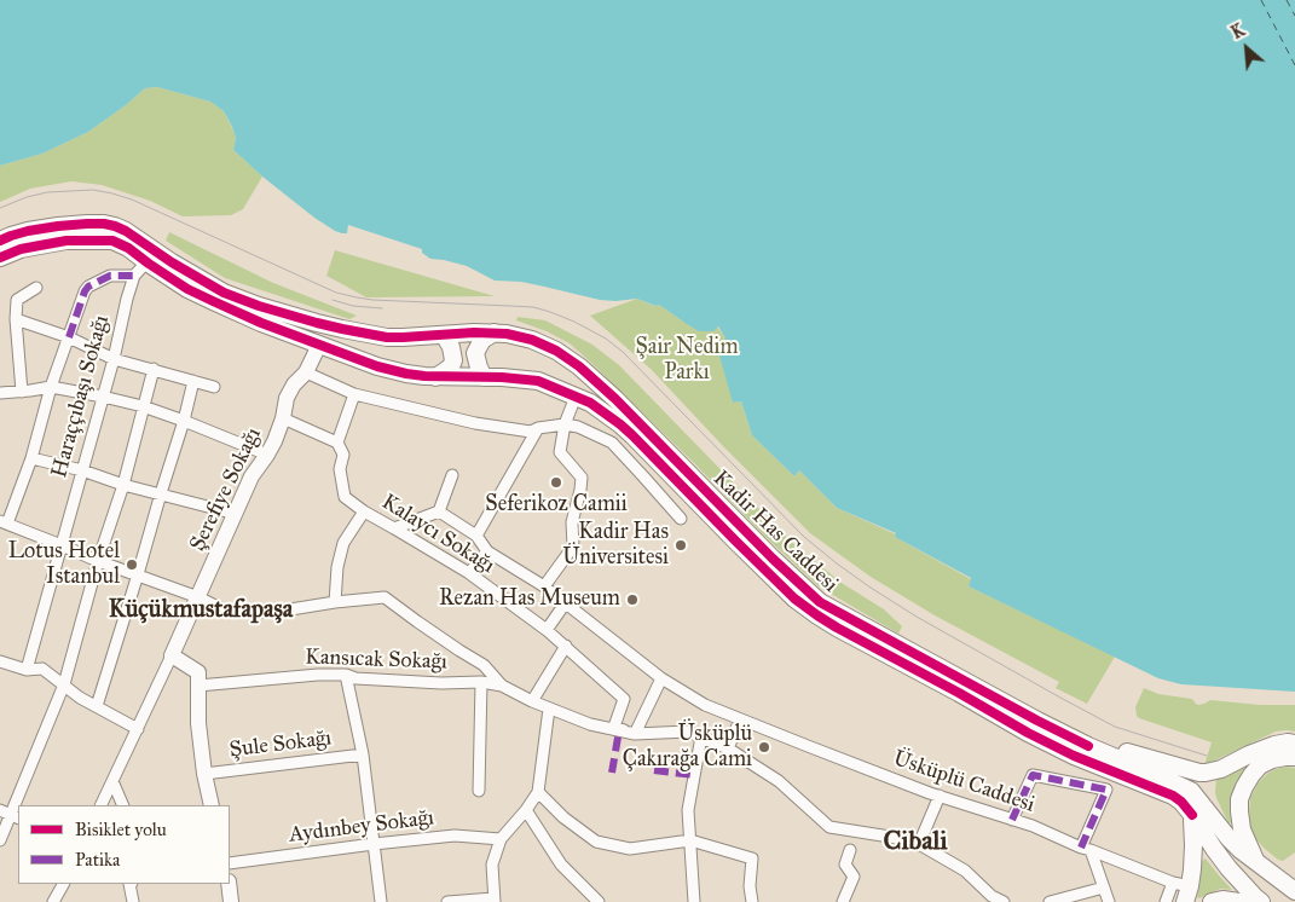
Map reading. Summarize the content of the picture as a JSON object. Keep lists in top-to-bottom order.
{
  "streets": {
    "main road": ["Kadir Has Caddesi"],
    "street": [
      "Haraççıbaşı Sokağı",
      "Şerefiye Sokağı",
      "Kalaycı Sokağı",
      "Kansıcak Sokağı",
      "Şule Sokağı",
      "Üsküplü Caddesi",
      "Aydınbey Sokağı"
    ]
  },
  "crossings": [
    ["Haraççıbaşı Sokağı", "Kadir Has Caddesi"],
    ["Şerefiye Sokağı", "Kadir Has Caddesi"]
  ],
  "districts": ["Küçükmustafapaşa", "Cibali"],
  "parks": ["Şair Nedim Parkı"],
  "places": [
    "Seferikoz Camii",
    "Kadir Has Üniversitesi",
    "Lotus Hotel Istanbul",
    "Rezan Has Museum",
    "Üsküplü Çakırağa Cami"
  ],
  "legend": ["Bisiklet yolu", "Patika"],
  "north": "top left"
}
